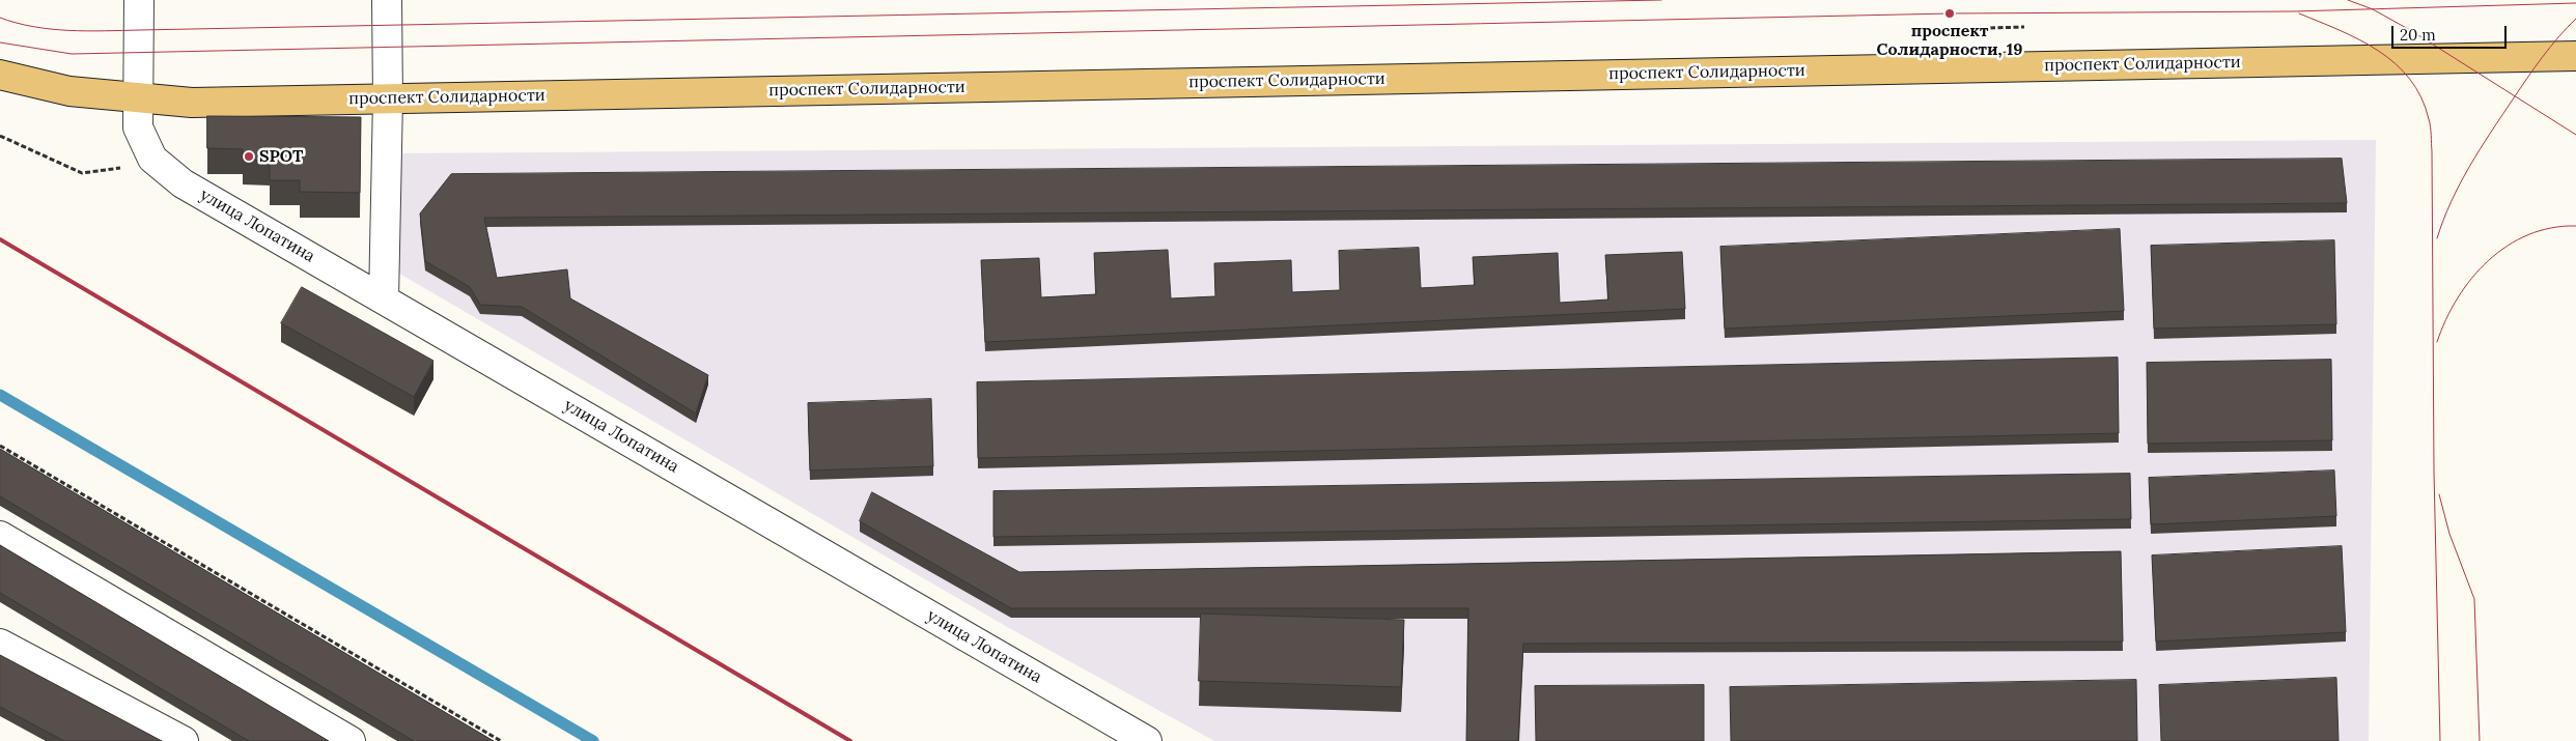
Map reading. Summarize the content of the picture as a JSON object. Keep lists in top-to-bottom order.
{
  "streets": {
    "main road": ["проспект Солидарности"],
    "street": ["улица Лопатина"]
  },
  "crossings": [
    ["проспект Солидарности", "улица Лопатина"]
  ],
  "places": ["проспект Солидарности, 19", "SPOT"],
  "scale_bar": "20 m"
}
